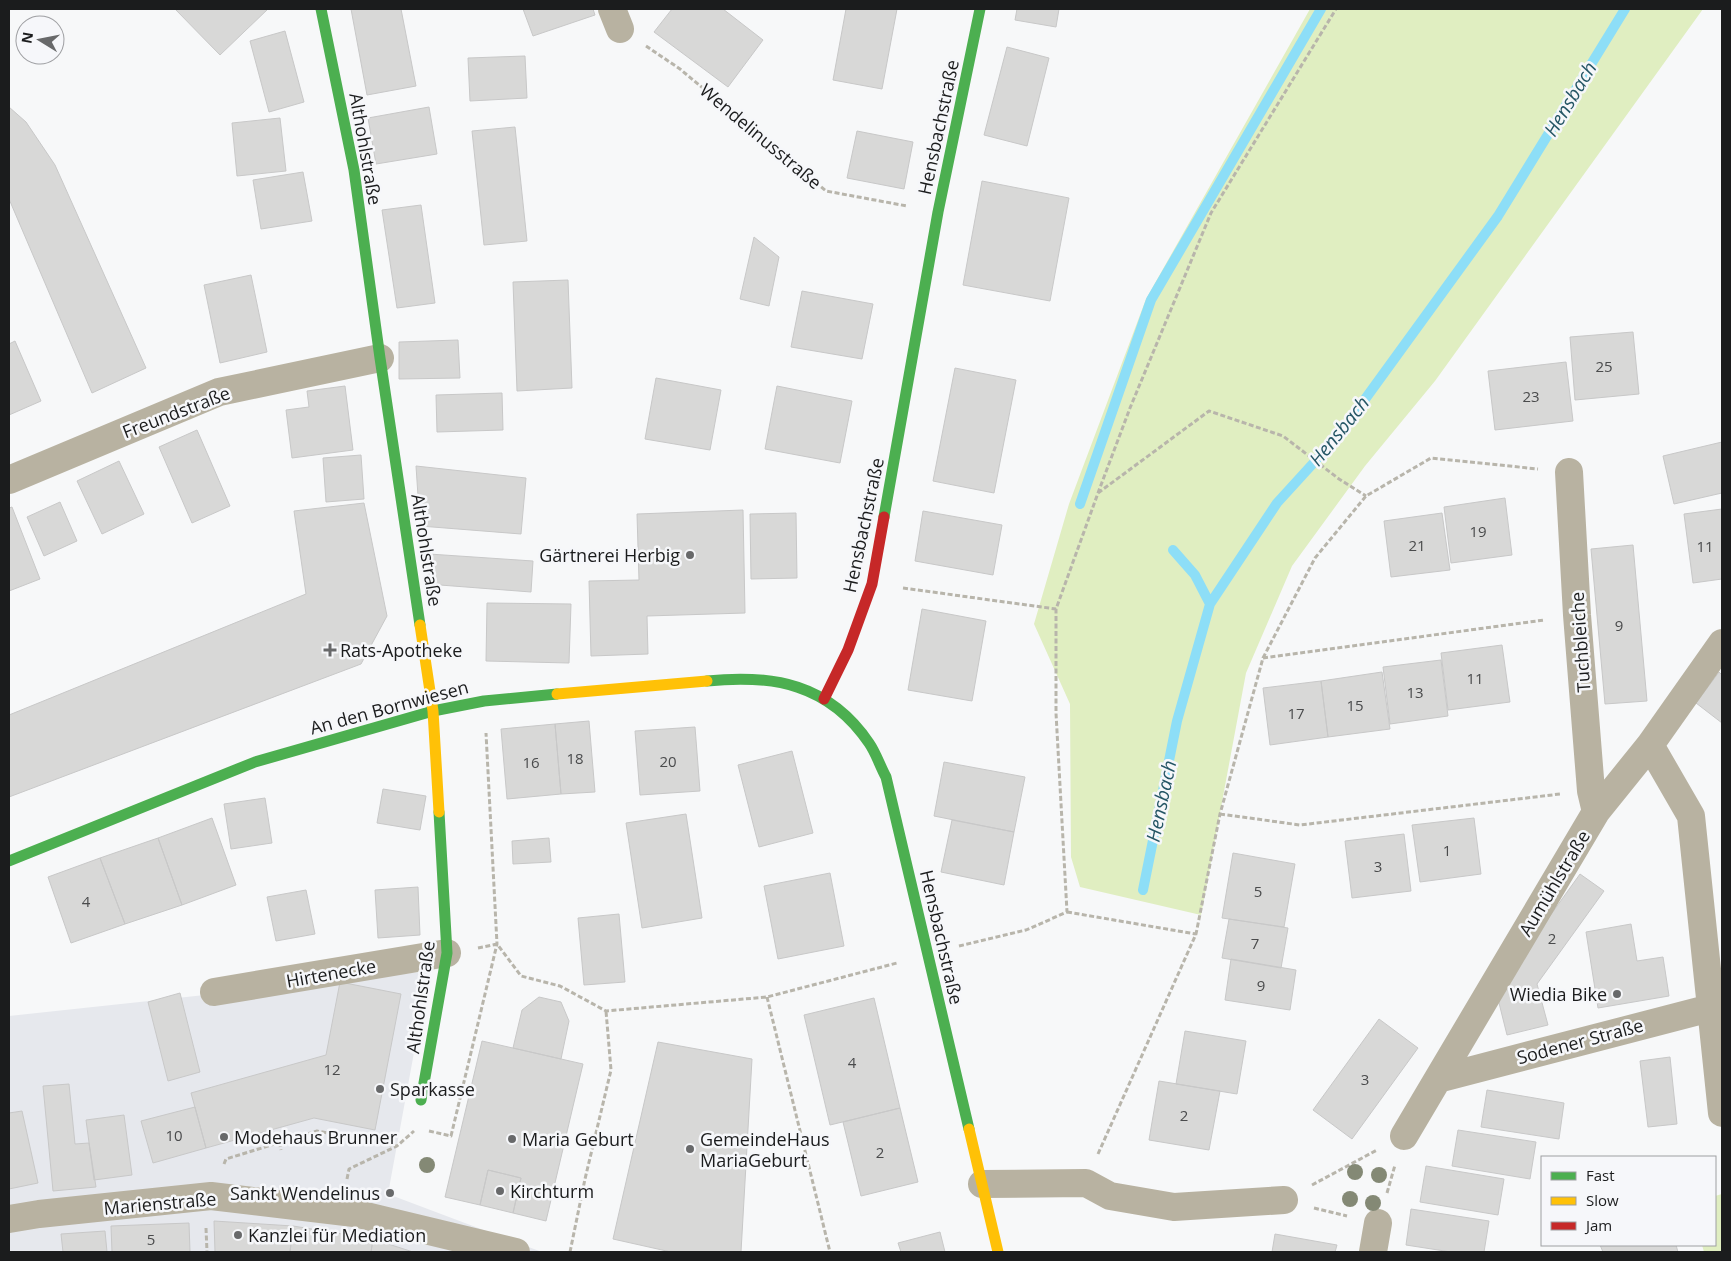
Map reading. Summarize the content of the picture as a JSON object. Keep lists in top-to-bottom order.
{
  "streets": {
    "street": [
      "Hensbachstraße",
      "Althohlstraße",
      "Freundstraße",
      "Tuchbleiche",
      "An den Bornwiesen",
      "Aumühlstraße",
      "Hirtenecke",
      "Sodener Straße",
      "Marienstraße"
    ],
    "path": ["Wendelinusstraße"]
  },
  "crossings": [
    ["Hensbachstraße", "Wendelinusstraße"],
    ["Hensbachstraße", "An den Bornwiesen"],
    ["Althohlstraße", "Freundstraße"],
    ["Althohlstraße", "An den Bornwiesen"],
    ["Althohlstraße", "Hirtenecke"],
    ["Tuchbleiche", "Aumühlstraße"],
    ["Aumühlstraße", "Sodener Straße"]
  ],
  "water": ["Hensbach"],
  "places": {
    "other": [
      "Gärtnerei Herbig",
      "Wiedia Bike",
      "Sparkasse",
      "Modehaus Brunner",
      "Maria Geburt",
      "GemeindeHaus MariaGeburt",
      "Kirchturm",
      "Sankt Wendelinus",
      "Kanzlei für Mediation"
    ],
    "health": ["Rats-Apotheke"]
  },
  "house_numbers": [
    "25",
    "23",
    "19",
    "21",
    "11",
    "9",
    "11",
    "13",
    "15",
    "17",
    "18",
    "20",
    "16",
    "1",
    "3",
    "5",
    "4",
    "2",
    "7",
    "9",
    "4",
    "12",
    "3",
    "2",
    "10",
    "2",
    "5"
  ],
  "legend": ["Fast", "Slow", "Jam"],
  "north": "left"
}
